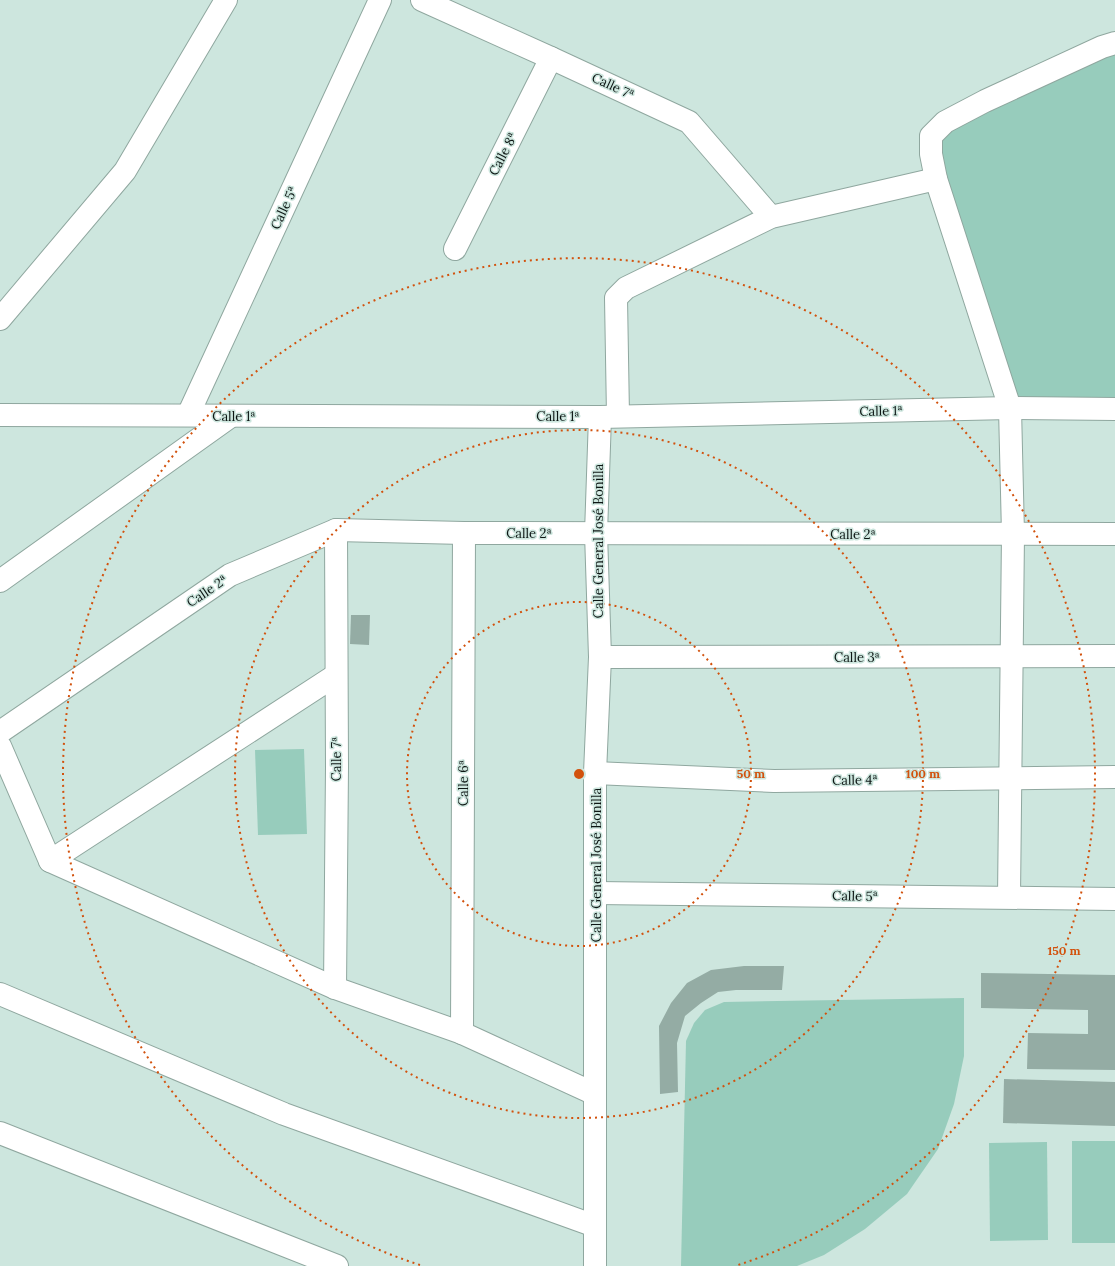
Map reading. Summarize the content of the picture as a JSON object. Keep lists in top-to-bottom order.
{
  "streets": {
    "street": [
      "Calle 7ª",
      "Calle 8ª",
      "Calle 5ª",
      "Calle 1ª",
      "Calle 2ª",
      "Calle General José Bonilla",
      "Calle 3ª",
      "Calle 4ª",
      "Calle 6ª"
    ]
  },
  "crossings": [
    ["Calle 7ª", "Calle 8ª"],
    ["Calle 7ª", "Calle 2ª"],
    ["Calle 7ª", "Calle General José Bonilla"],
    ["Calle 5ª", "Calle 1ª"],
    ["Calle 5ª", "Calle General José Bonilla"],
    ["Calle 1ª", "Calle General José Bonilla"],
    ["Calle 2ª", "Calle General José Bonilla"],
    ["Calle 2ª", "Calle 6ª"],
    ["Calle General José Bonilla", "Calle 3ª"],
    ["Calle General José Bonilla", "Calle 4ª"]
  ],
  "rings": ["50 m", "100 m", "150 m"]
}
